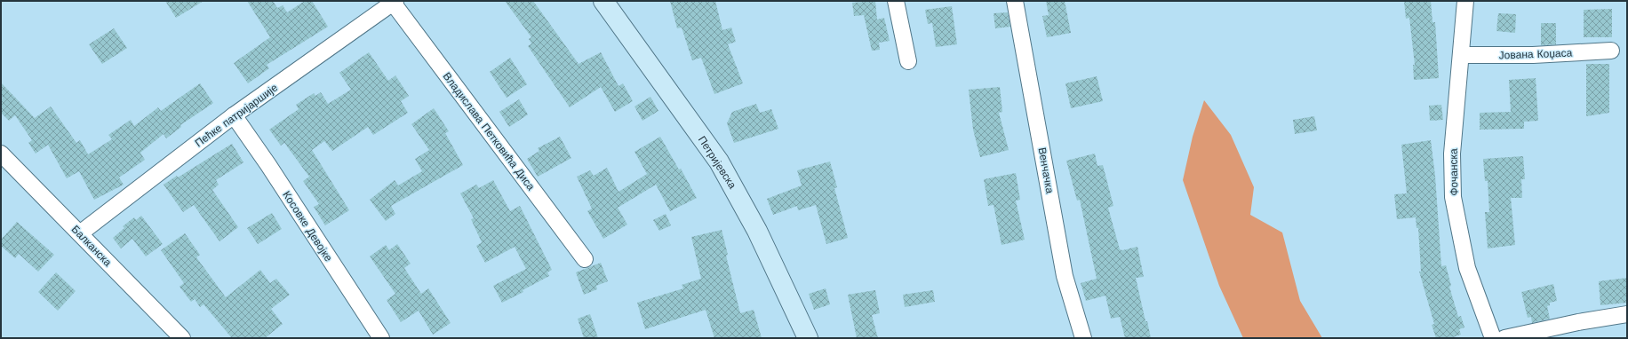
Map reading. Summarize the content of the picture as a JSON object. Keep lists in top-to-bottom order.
{
  "streets": {
    "main road": ["Петријевска"],
    "street": [
      "Јована Коџаса",
      "Пећке патријаршије",
      "Владислава Петковића Диса",
      "Венчачка",
      "Фочанска",
      "Косовке Девојке",
      "Балканска"
    ]
  },
  "crossings": [
    ["Јована Коџаса", "Фочанска"],
    ["Пећке патријаршије", "Владислава Петковића Диса"],
    ["Пећке патријаршије", "Косовке Девојке"],
    ["Пећке патријаршије", "Балканска"]
  ]
}
